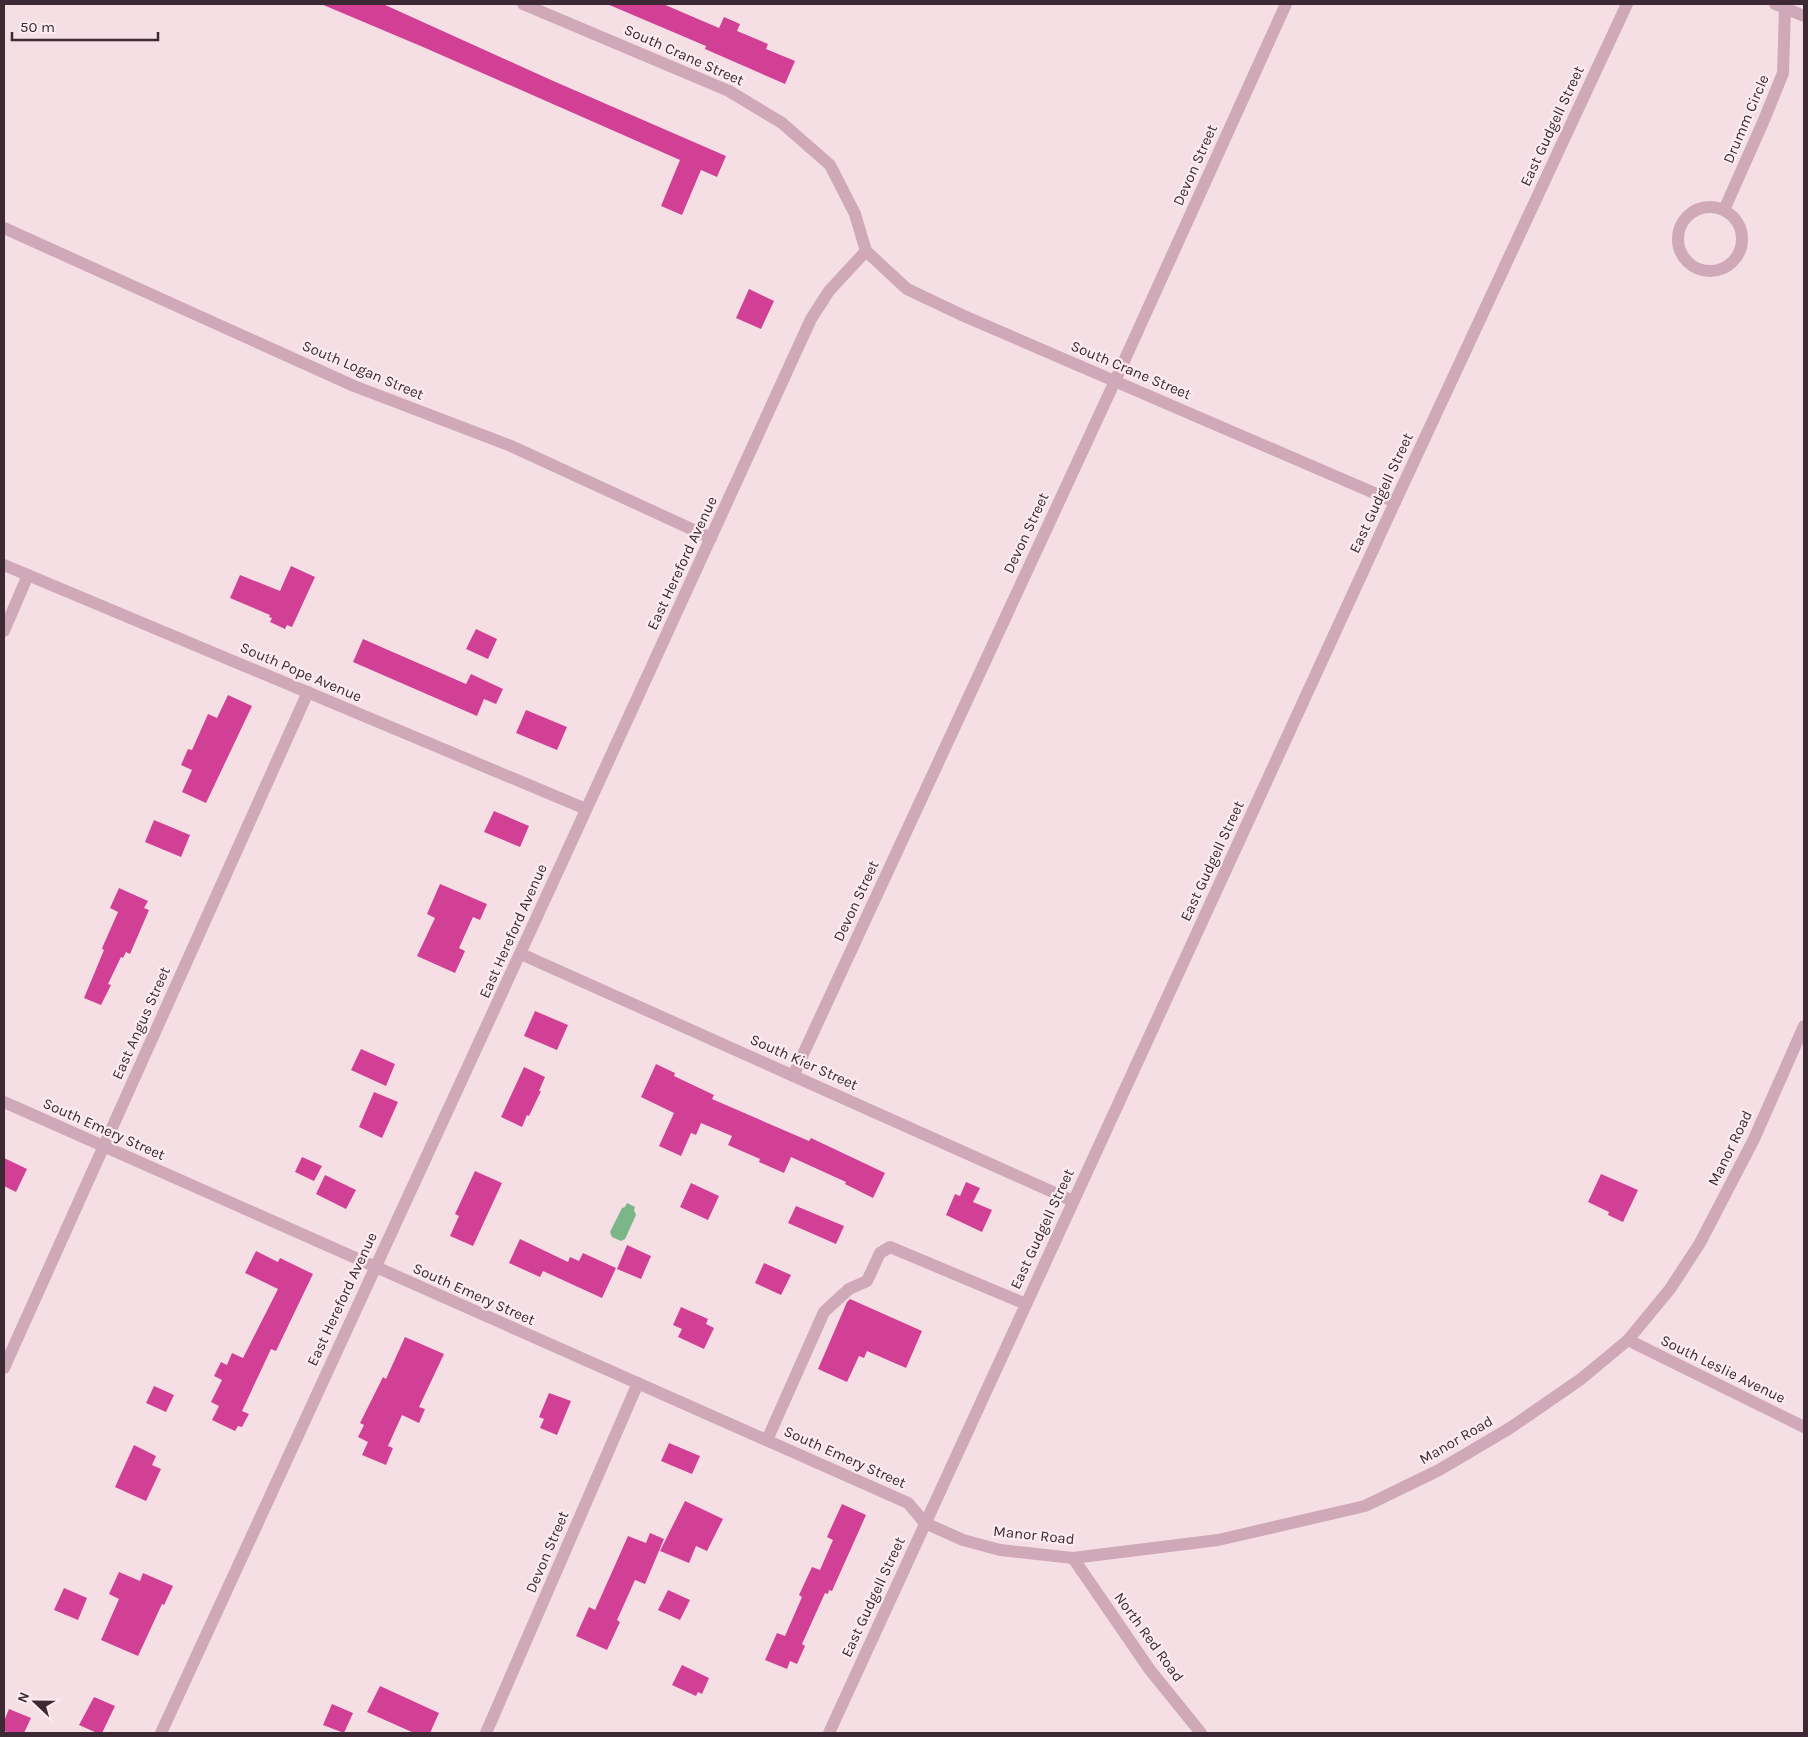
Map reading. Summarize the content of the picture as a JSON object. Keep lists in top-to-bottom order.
{
  "streets": {
    "street": [
      "South Crane Street",
      "Drumm Circle",
      "East Gudgell Street",
      "Devon Street",
      "South Logan Street",
      "East Hereford Avenue",
      "South Pope Avenue",
      "East Angus Street",
      "South Kier Street",
      "South Emery Street",
      "Manor Road",
      "South Leslie Avenue",
      "North Red Road"
    ]
  },
  "crossings": [
    ["South Crane Street", "East Gudgell Street"],
    ["South Crane Street", "Devon Street"],
    ["South Crane Street", "East Hereford Avenue"],
    ["East Gudgell Street", "South Kier Street"],
    ["East Gudgell Street", "South Emery Street"],
    ["East Gudgell Street", "Manor Road"],
    ["Devon Street", "South Kier Street"],
    ["Devon Street", "South Emery Street"],
    ["South Logan Street", "East Hereford Avenue"],
    ["East Hereford Avenue", "South Pope Avenue"],
    ["East Hereford Avenue", "South Kier Street"],
    ["East Hereford Avenue", "South Emery Street"],
    ["South Pope Avenue", "East Angus Street"],
    ["East Angus Street", "South Emery Street"],
    ["South Emery Street", "Manor Road"],
    ["Manor Road", "South Leslie Avenue"],
    ["Manor Road", "North Red Road"]
  ],
  "scale_bar": "50 m",
  "north": "left"
}
